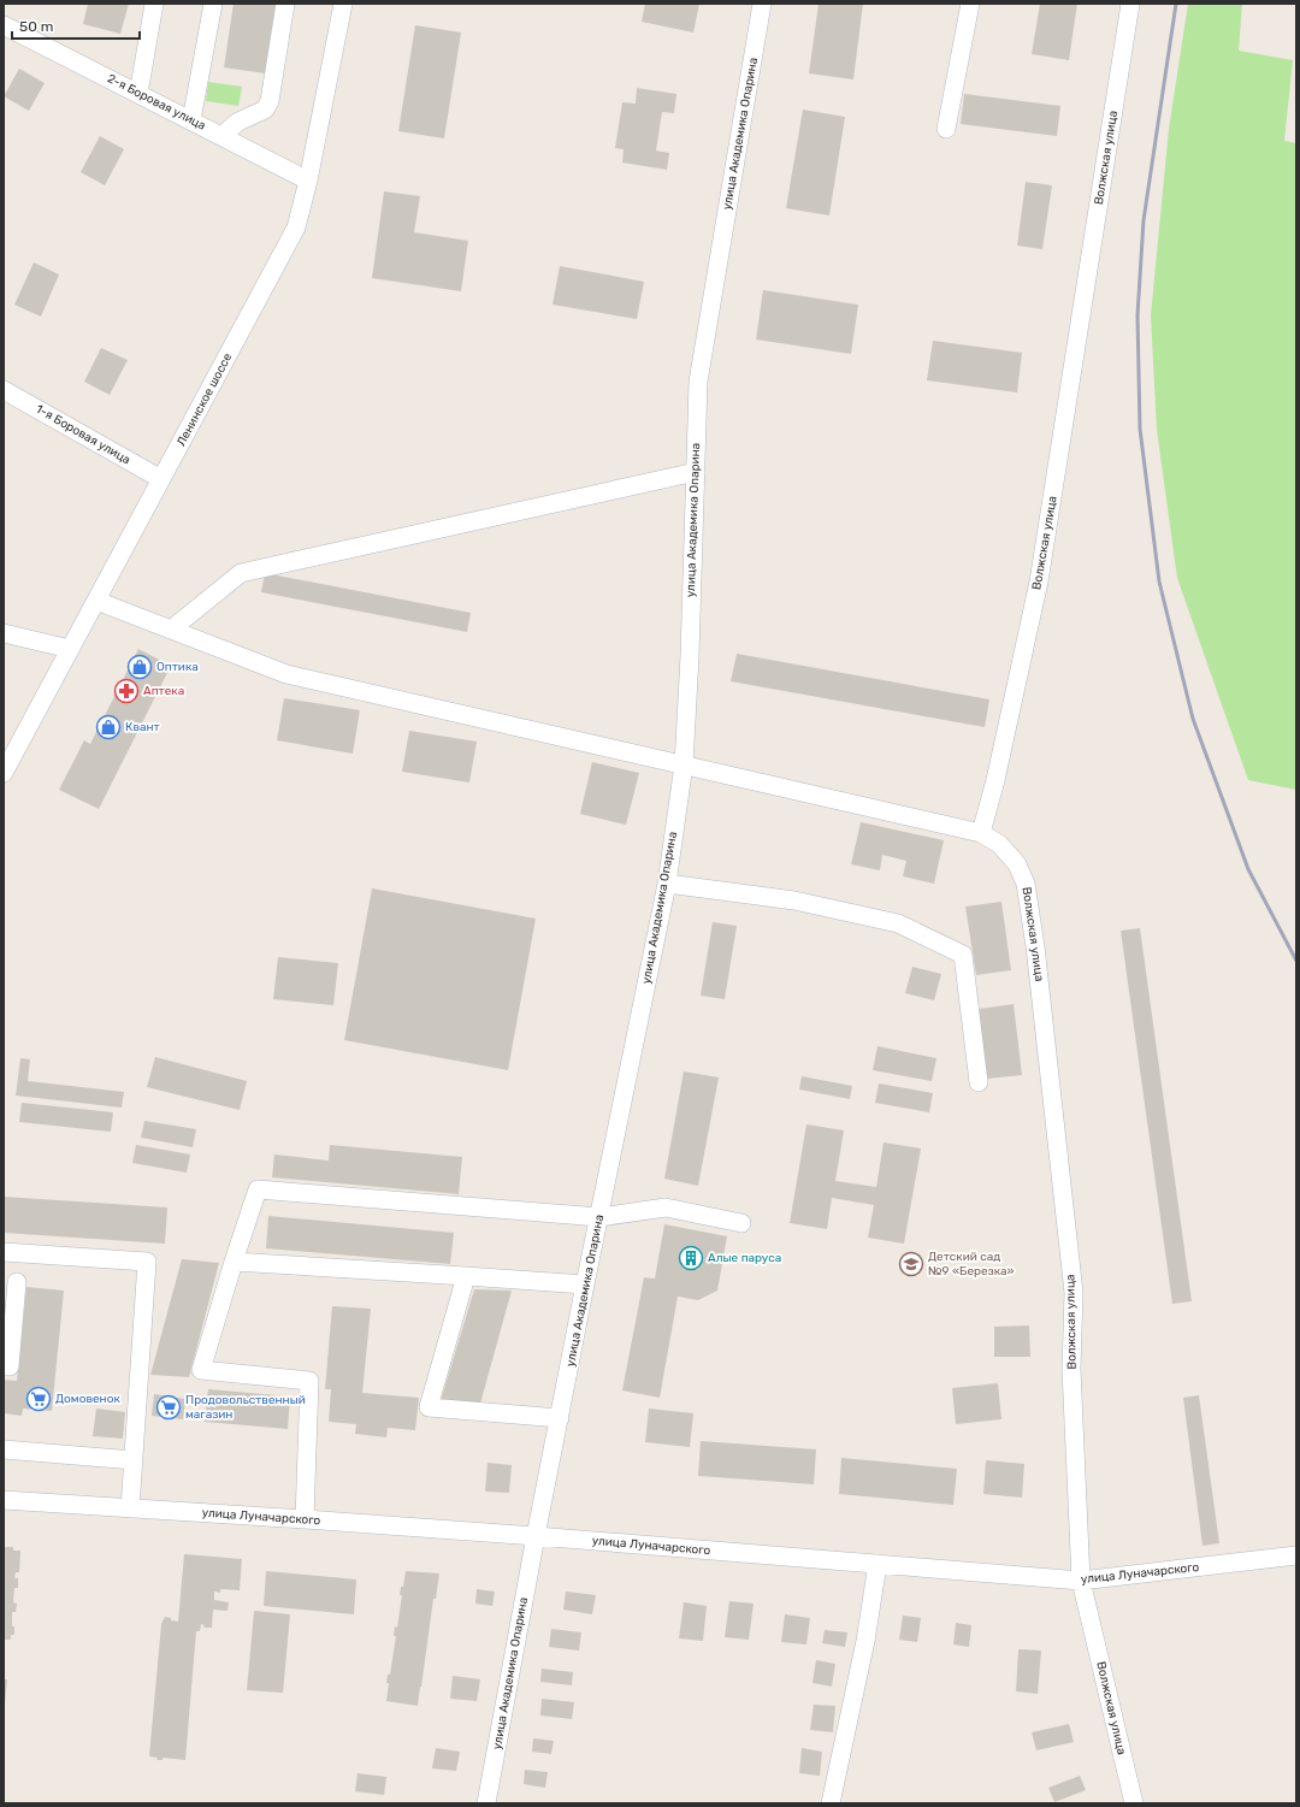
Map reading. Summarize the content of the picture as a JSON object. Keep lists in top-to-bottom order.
{
  "streets": {
    "street": [
      "2-я Боровая улица",
      "улица Академика Опарина",
      "Волжская улица",
      "Ленинское шоссе",
      "1-я Боровая улица",
      "улица Луначарского"
    ]
  },
  "crossings": [
    ["2-я Боровая улица", "Ленинское шоссе"],
    ["улица Академика Опарина", "улица Луначарского"],
    ["Волжская улица", "улица Луначарского"],
    ["Ленинское шоссе", "1-я Боровая улица"]
  ],
  "places": {
    "shop": ["Оптика", "Квант"],
    "pharmacy": ["Аптека"],
    "building": ["Алые паруса"],
    "school or university": ["Детский сад №9 «Березка»"],
    "supermarket": ["Домовенок", "Продовольственный магазин"]
  },
  "scale_bar": "50 m"
}
